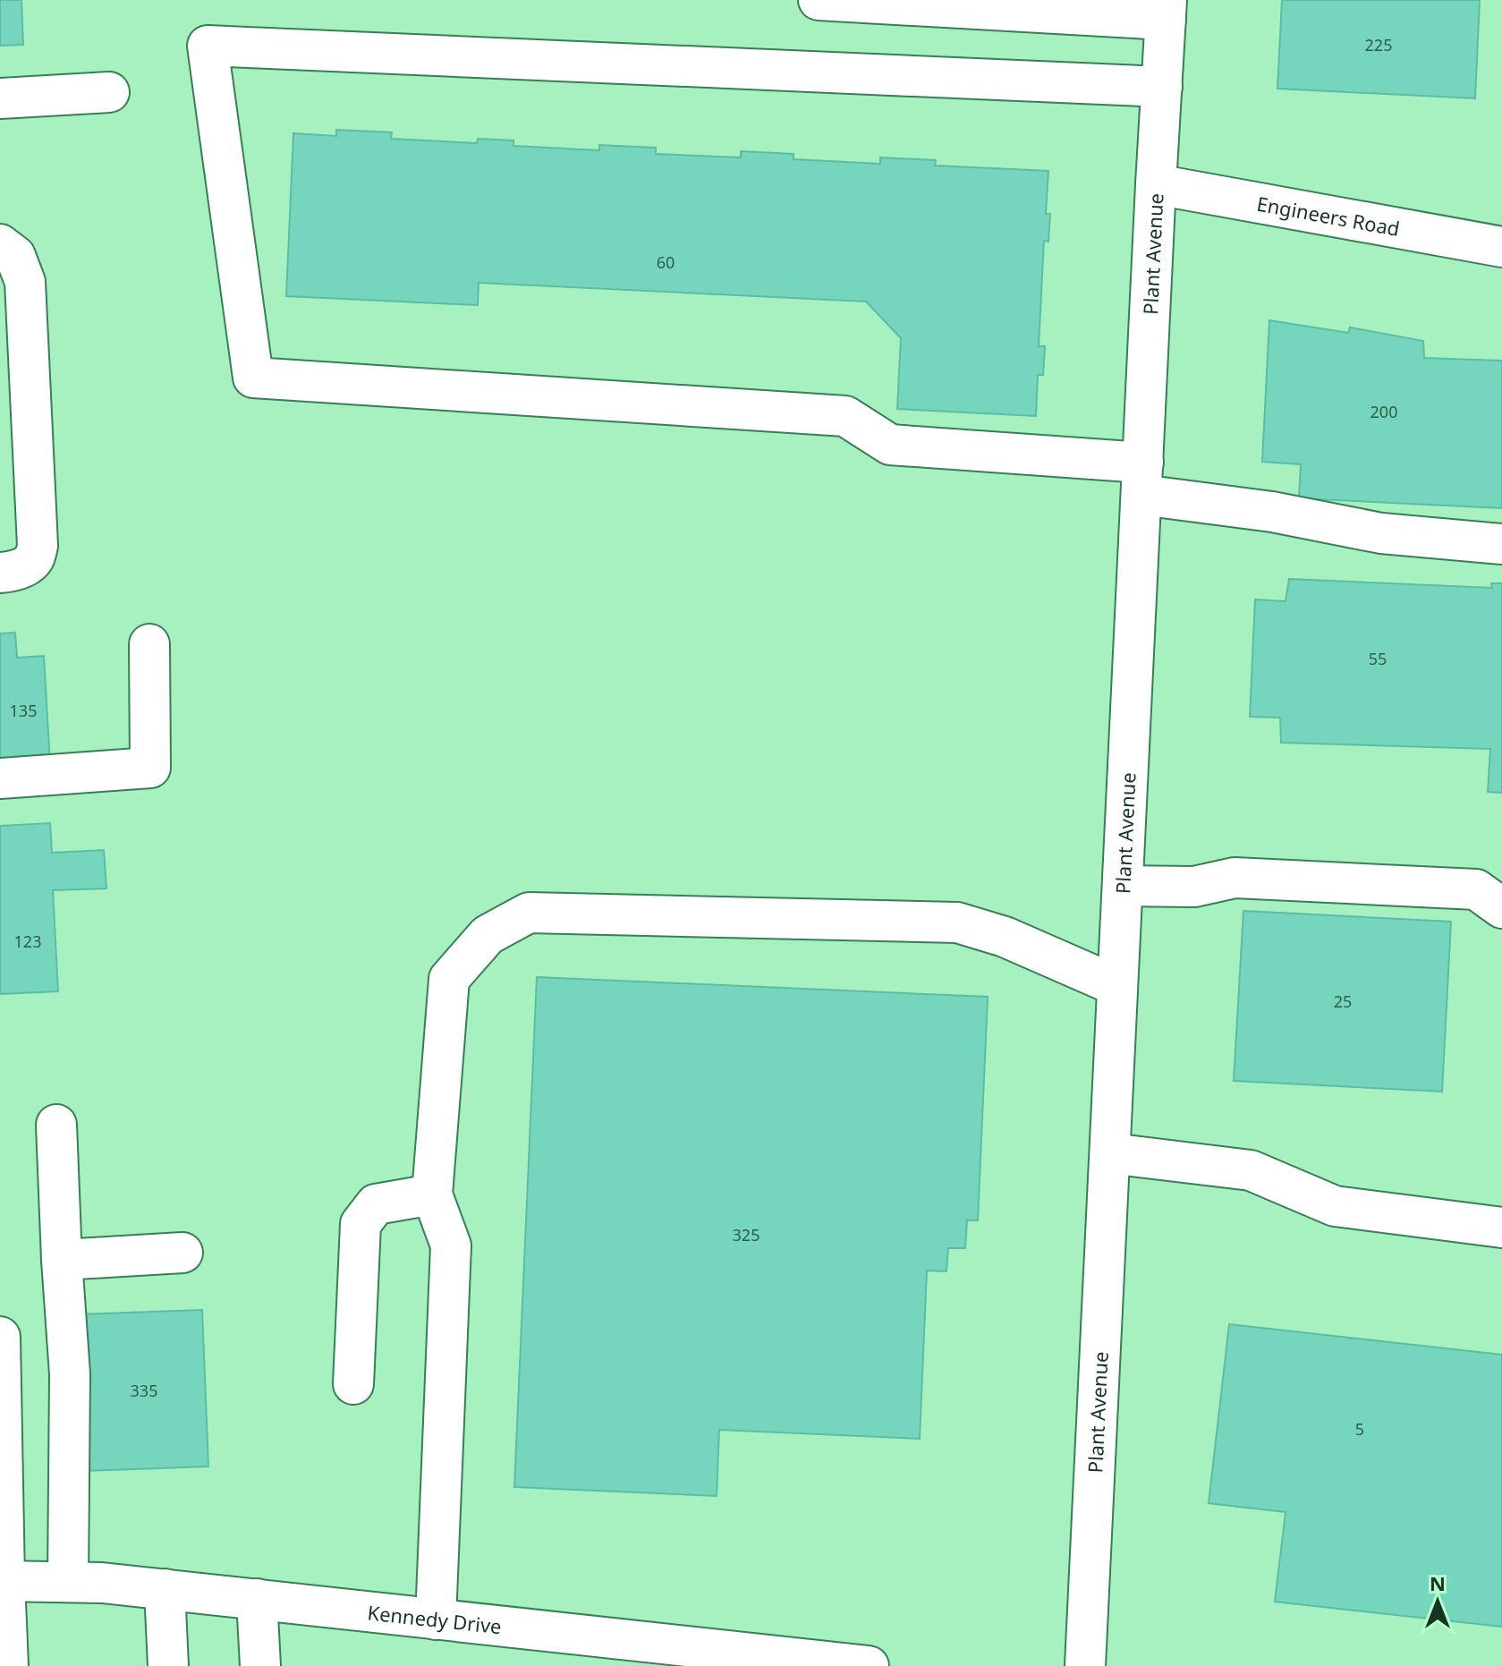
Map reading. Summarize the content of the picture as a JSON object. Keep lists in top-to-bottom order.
{
  "streets": {
    "street": ["Engineers Road", "Plant Avenue", "Kennedy Drive"]
  },
  "crossings": [
    ["Engineers Road", "Plant Avenue"]
  ],
  "house_numbers": [
    "225",
    "60",
    "200",
    "55",
    "135",
    "123",
    "25",
    "325",
    "335",
    "5"
  ],
  "north": "top"
}
